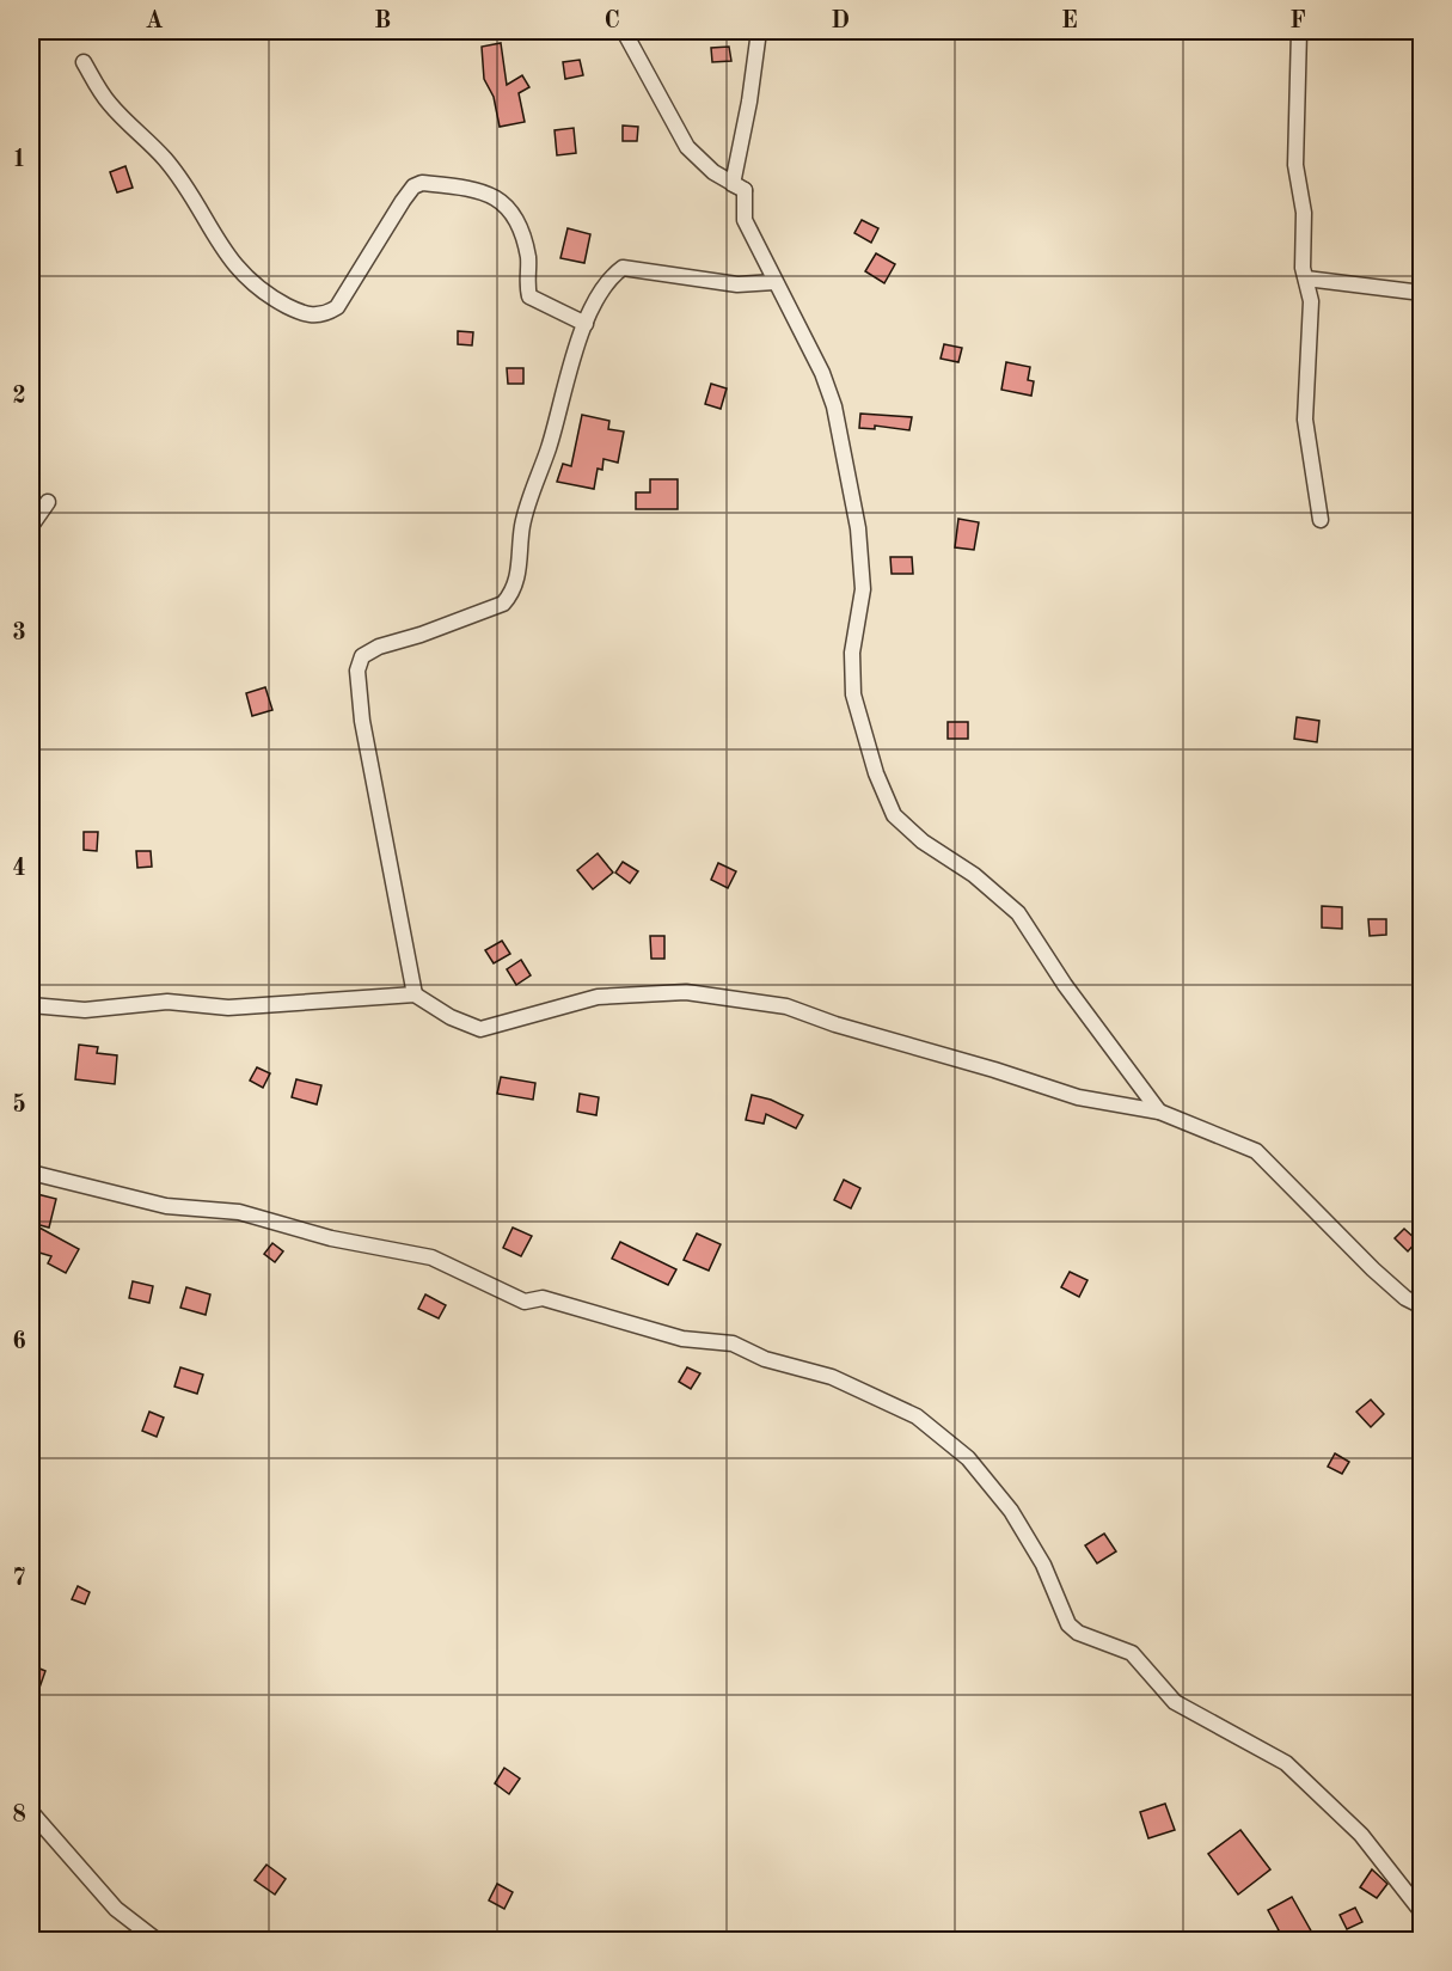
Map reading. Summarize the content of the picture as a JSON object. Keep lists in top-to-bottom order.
{
  "grid": {
    "columns": [
      "A",
      "B",
      "C",
      "D",
      "E",
      "F"
    ],
    "rows": [
      "1",
      "2",
      "3",
      "4",
      "5",
      "6",
      "7",
      "8"
    ]
  }
}
